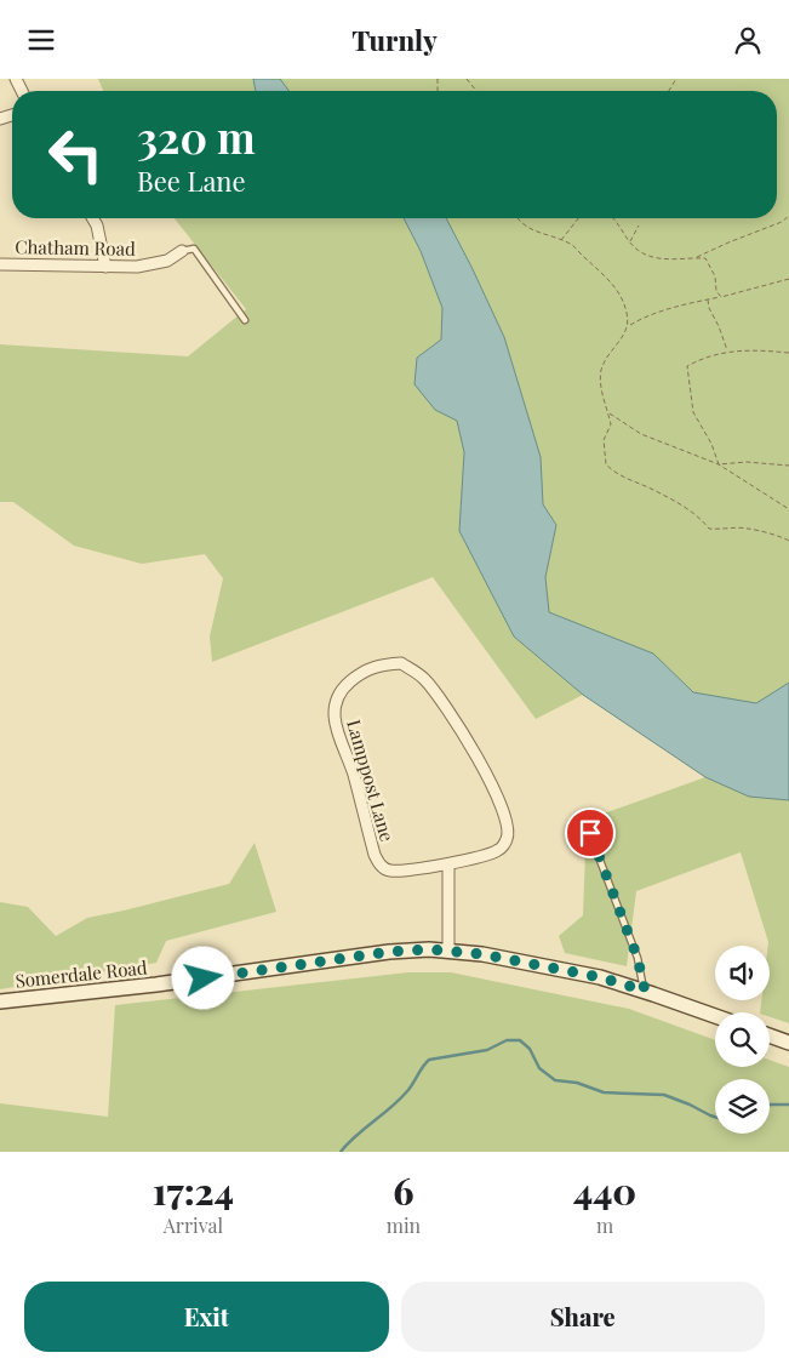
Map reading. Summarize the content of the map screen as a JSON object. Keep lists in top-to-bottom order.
{
  "streets": {
    "main road": ["Somerdale Road"],
    "street": ["Chatham Road", "Lamppost Lane"]
  },
  "page": {
    "header": "Turnly",
    "turn": ["320 m", "Bee Lane"],
    "eta": [
      "17:24",
      "Arrival",
      "6",
      "min",
      "440",
      "m"
    ],
    "buttons": ["Exit", "Share"]
  }
}
